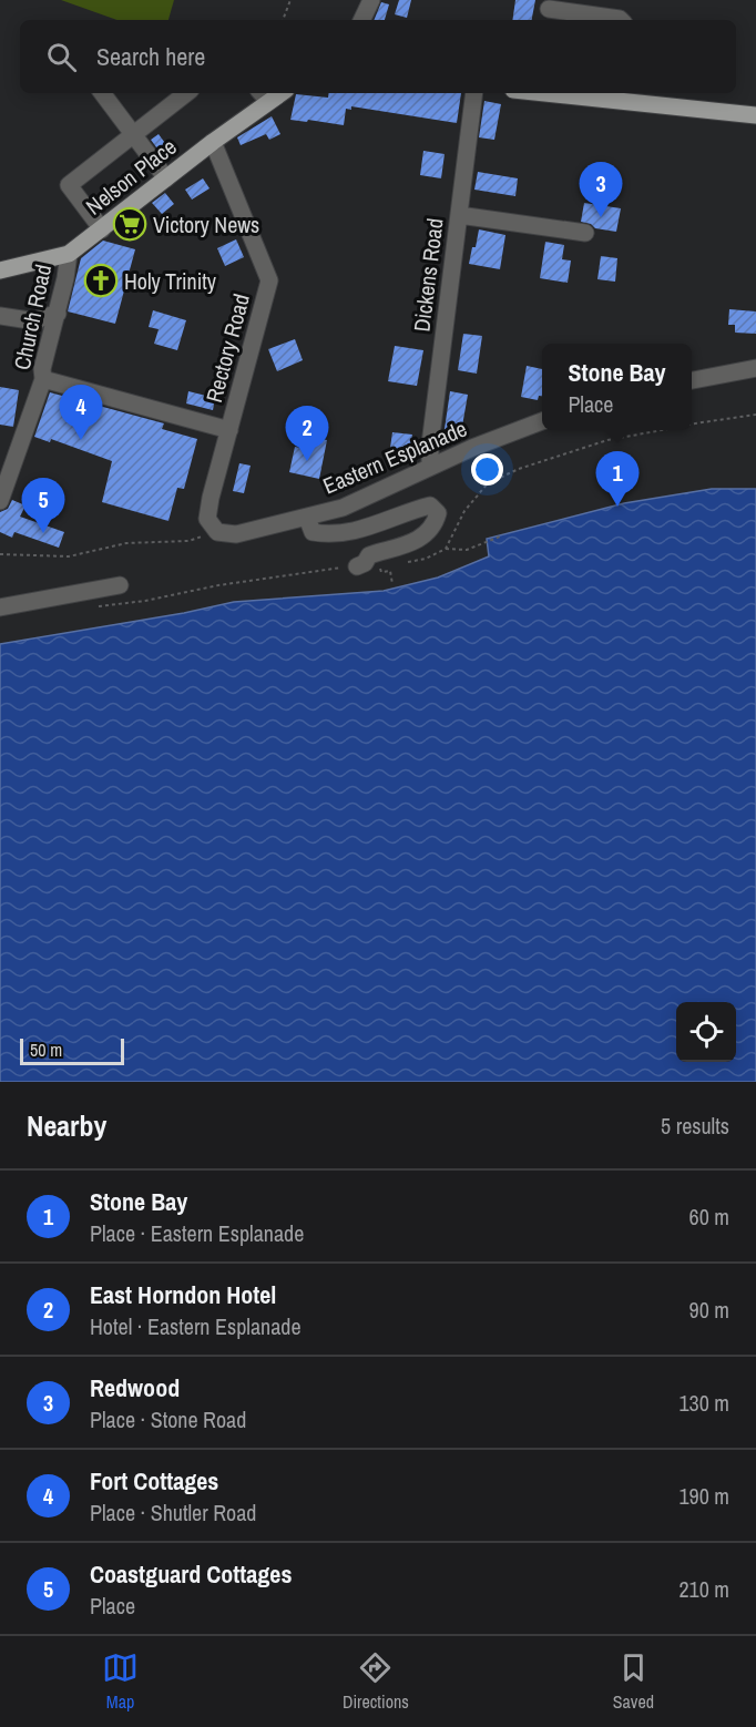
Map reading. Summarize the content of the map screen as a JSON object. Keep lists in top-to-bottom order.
{
  "streets": {
    "main road": ["Nelson Place"],
    "street": [
      "Dickens Road",
      "Church Road",
      "Rectory Road",
      "Eastern Esplanade"
    ]
  },
  "crossings": [
    ["Nelson Place", "Church Road"],
    ["Nelson Place", "Rectory Road"],
    ["Dickens Road", "Eastern Esplanade"],
    ["Rectory Road", "Eastern Esplanade"]
  ],
  "places": {
    "supermarket": ["Victory News"],
    "church": ["Holy Trinity"]
  },
  "scale_bar": "50 m",
  "page": {
    "search": "Search here",
    "pins": [
      "3",
      "4",
      "2",
      "1",
      "5"
    ],
    "popup": ["Stone Bay", "Place"],
    "scale": "50 m",
    "heading": ["Nearby", "5 results"],
    "list": [
      {
        "mark": "1",
        "name": "Stone Bay",
        "note": "Place · Eastern Esplanade",
        "value": "60 m"
      },
      {
        "mark": "2",
        "name": "East Horndon Hotel",
        "note": "Hotel · Eastern Esplanade",
        "value": "90 m"
      },
      {
        "mark": "3",
        "name": "Redwood",
        "note": "Place · Stone Road",
        "value": "130 m"
      },
      {
        "mark": "4",
        "name": "Fort Cottages",
        "note": "Place · Shutler Road",
        "value": "190 m"
      },
      {
        "mark": "5",
        "name": "Coastguard Cottages",
        "note": "Place",
        "value": "210 m"
      }
    ],
    "nav": ["Map", "Directions", "Saved"]
  }
}
